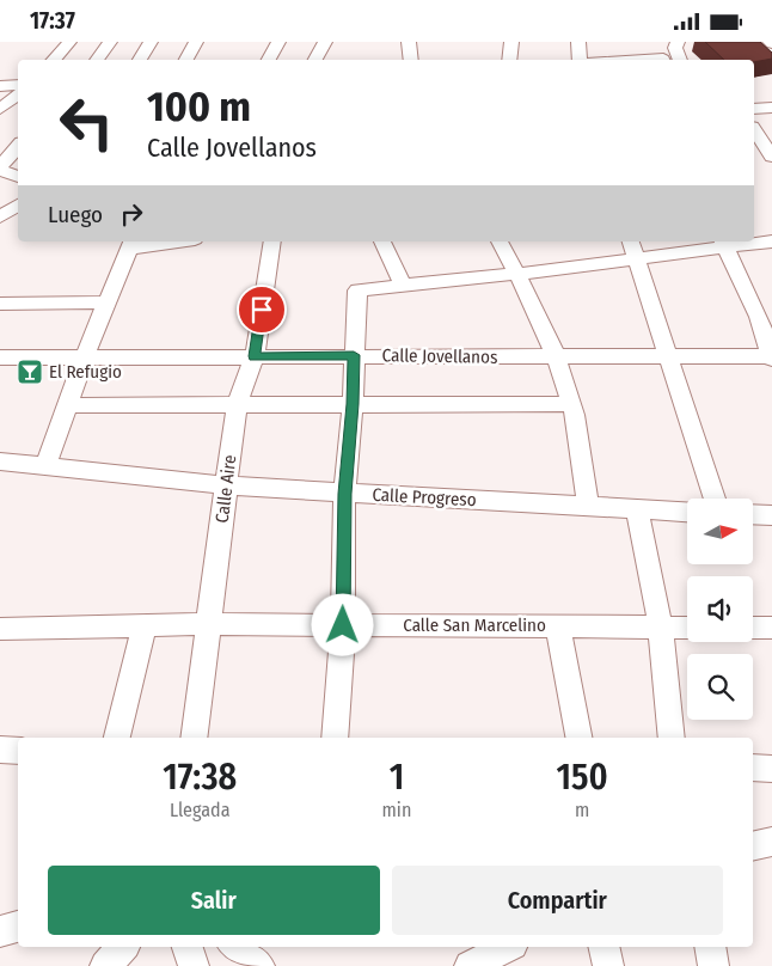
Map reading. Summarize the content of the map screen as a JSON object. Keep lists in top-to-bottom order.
{
  "streets": {
    "street": [
      "Calle Jovellanos",
      "Calle Aire",
      "Calle Progreso",
      "Calle San Marcelino"
    ]
  },
  "crossings": [
    ["Calle Jovellanos", "Calle Aire"],
    ["Calle Aire", "Calle Progreso"],
    ["Calle Aire", "Calle San Marcelino"]
  ],
  "places": {
    "bar": ["El Refugio"]
  },
  "north": "right",
  "page": {
    "status": "17:37",
    "turn": ["100 m", "Calle Jovellanos"],
    "then": "Luego",
    "eta": [
      "17:38",
      "Llegada",
      "1",
      "min",
      "150",
      "m"
    ],
    "buttons": ["Salir", "Compartir"]
  }
}
